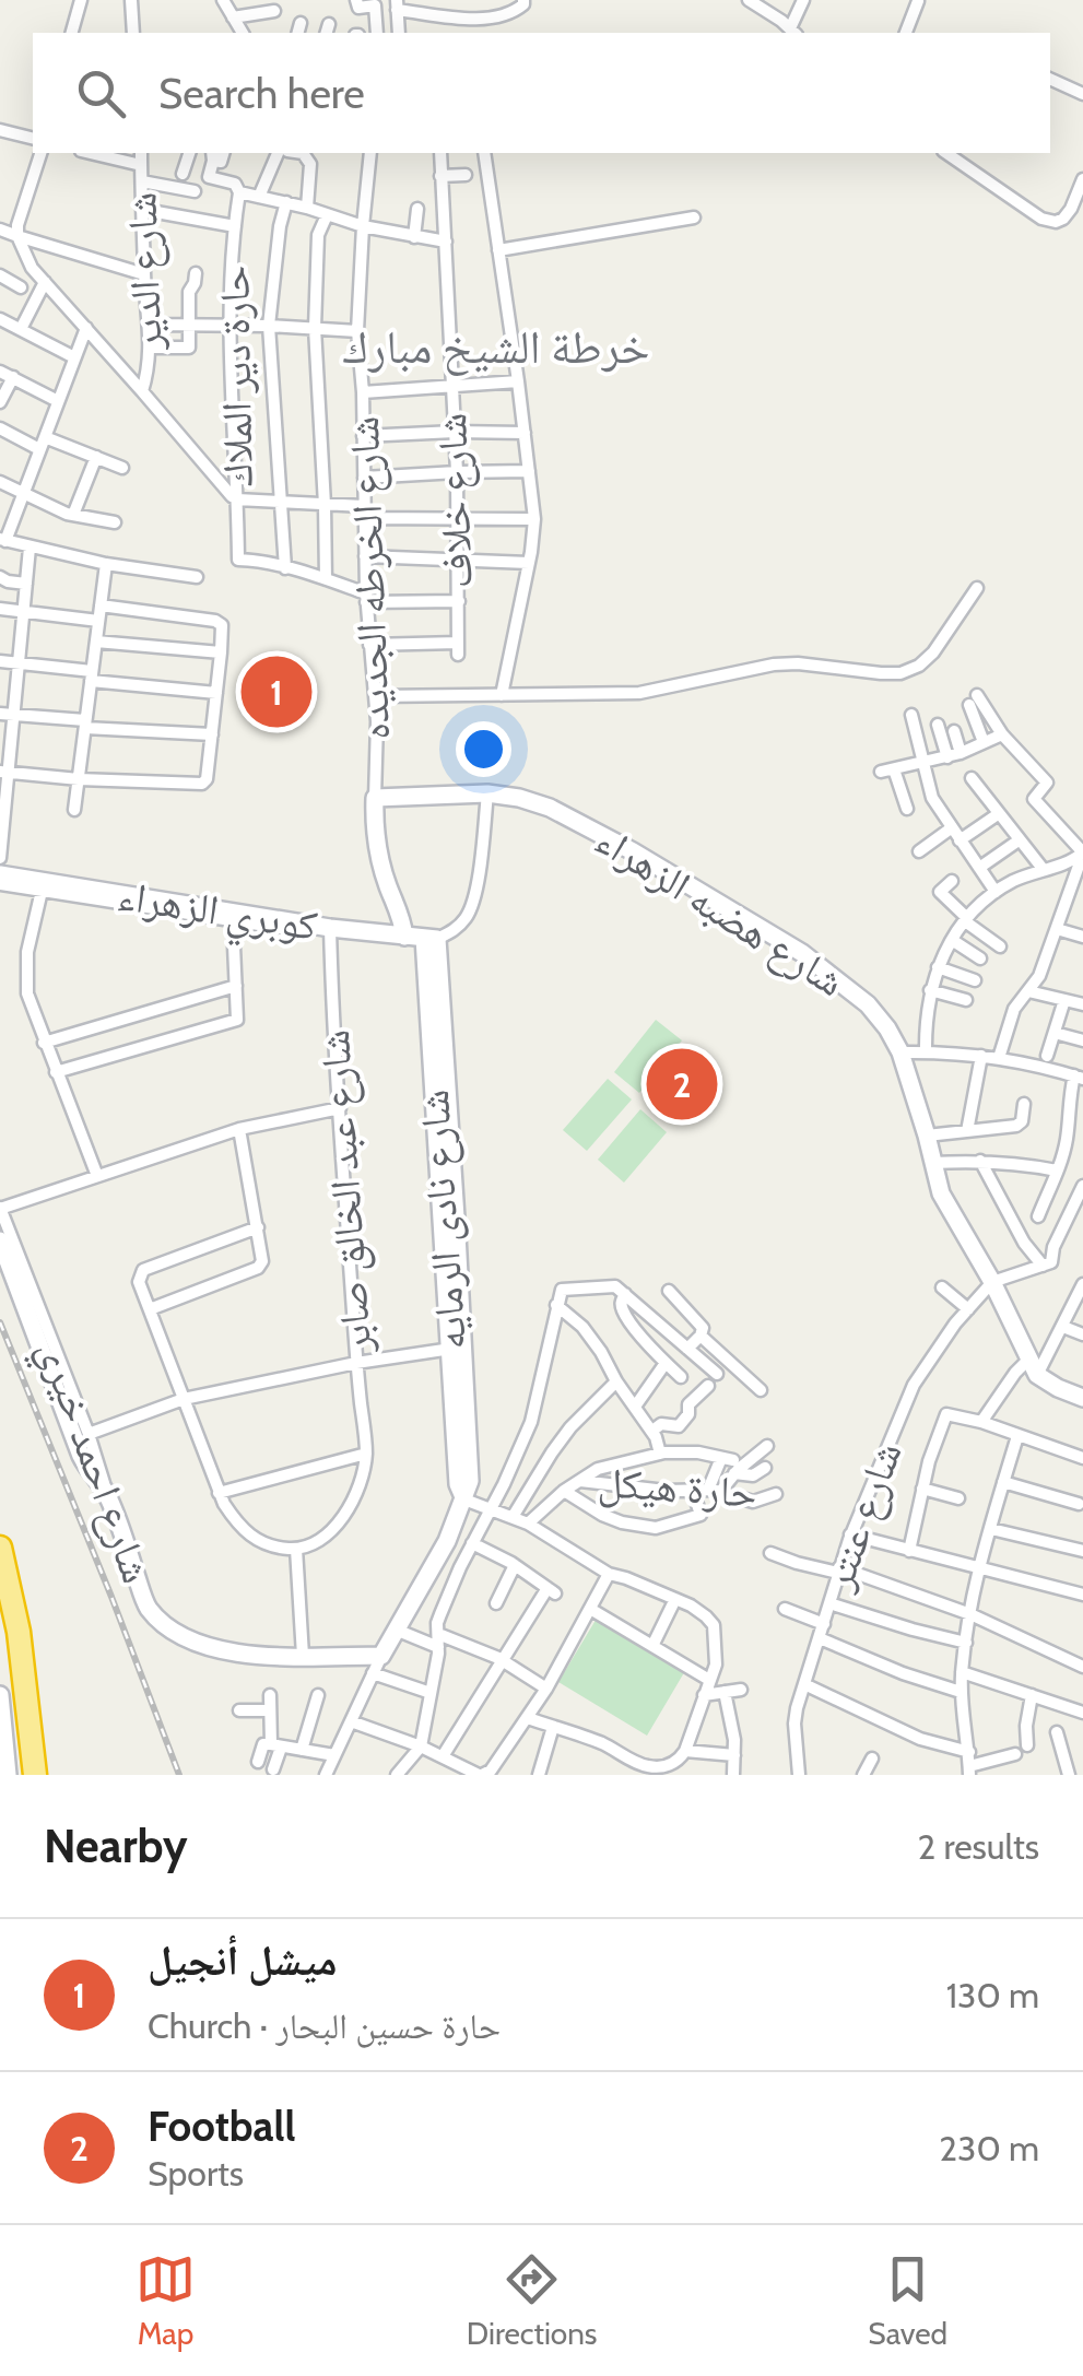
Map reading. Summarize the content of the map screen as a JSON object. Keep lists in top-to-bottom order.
{
  "streets": {
    "main road": [
      "شارع الخرطه الجديده",
      "كوبري الزهراء",
      "شارع هضبه الزهراء",
      "شارع نادى الرمايه",
      "شارع احمد خيري"
    ],
    "street": [
      "شارع الدير",
      "حارة دير الملاك",
      "شارع خلاف",
      "شارع عبد الخالق صابر",
      "حارة هيكل",
      "شارع عنتر"
    ]
  },
  "crossings": [
    ["شارع خلاف", "شارع الخرطه الجديده"],
    ["شارع الخرطه الجديده", "كوبري الزهراء"],
    ["شارع الخرطه الجديده", "شارع هضبه الزهراء"],
    ["كوبري الزهراء", "شارع عبد الخالق صابر"],
    ["كوبري الزهراء", "شارع نادى الرمايه"],
    ["شارع هضبه الزهراء", "شارع عنتر"],
    ["شارع نادى الرمايه", "شارع احمد خيري"]
  ],
  "districts": ["خرطة الشيخ مبارك"],
  "page": {
    "search": "Search here",
    "pins": ["1", "2"],
    "heading": ["Nearby", "2 results"],
    "list": [
      {
        "mark": "1",
        "name": "ميشل أنجيل",
        "note": "Church · حارة حسين البحار",
        "value": "130 m"
      },
      {
        "mark": "2",
        "name": "Football",
        "note": "Sports",
        "value": "230 m"
      }
    ],
    "nav": ["Map", "Directions", "Saved"]
  }
}
